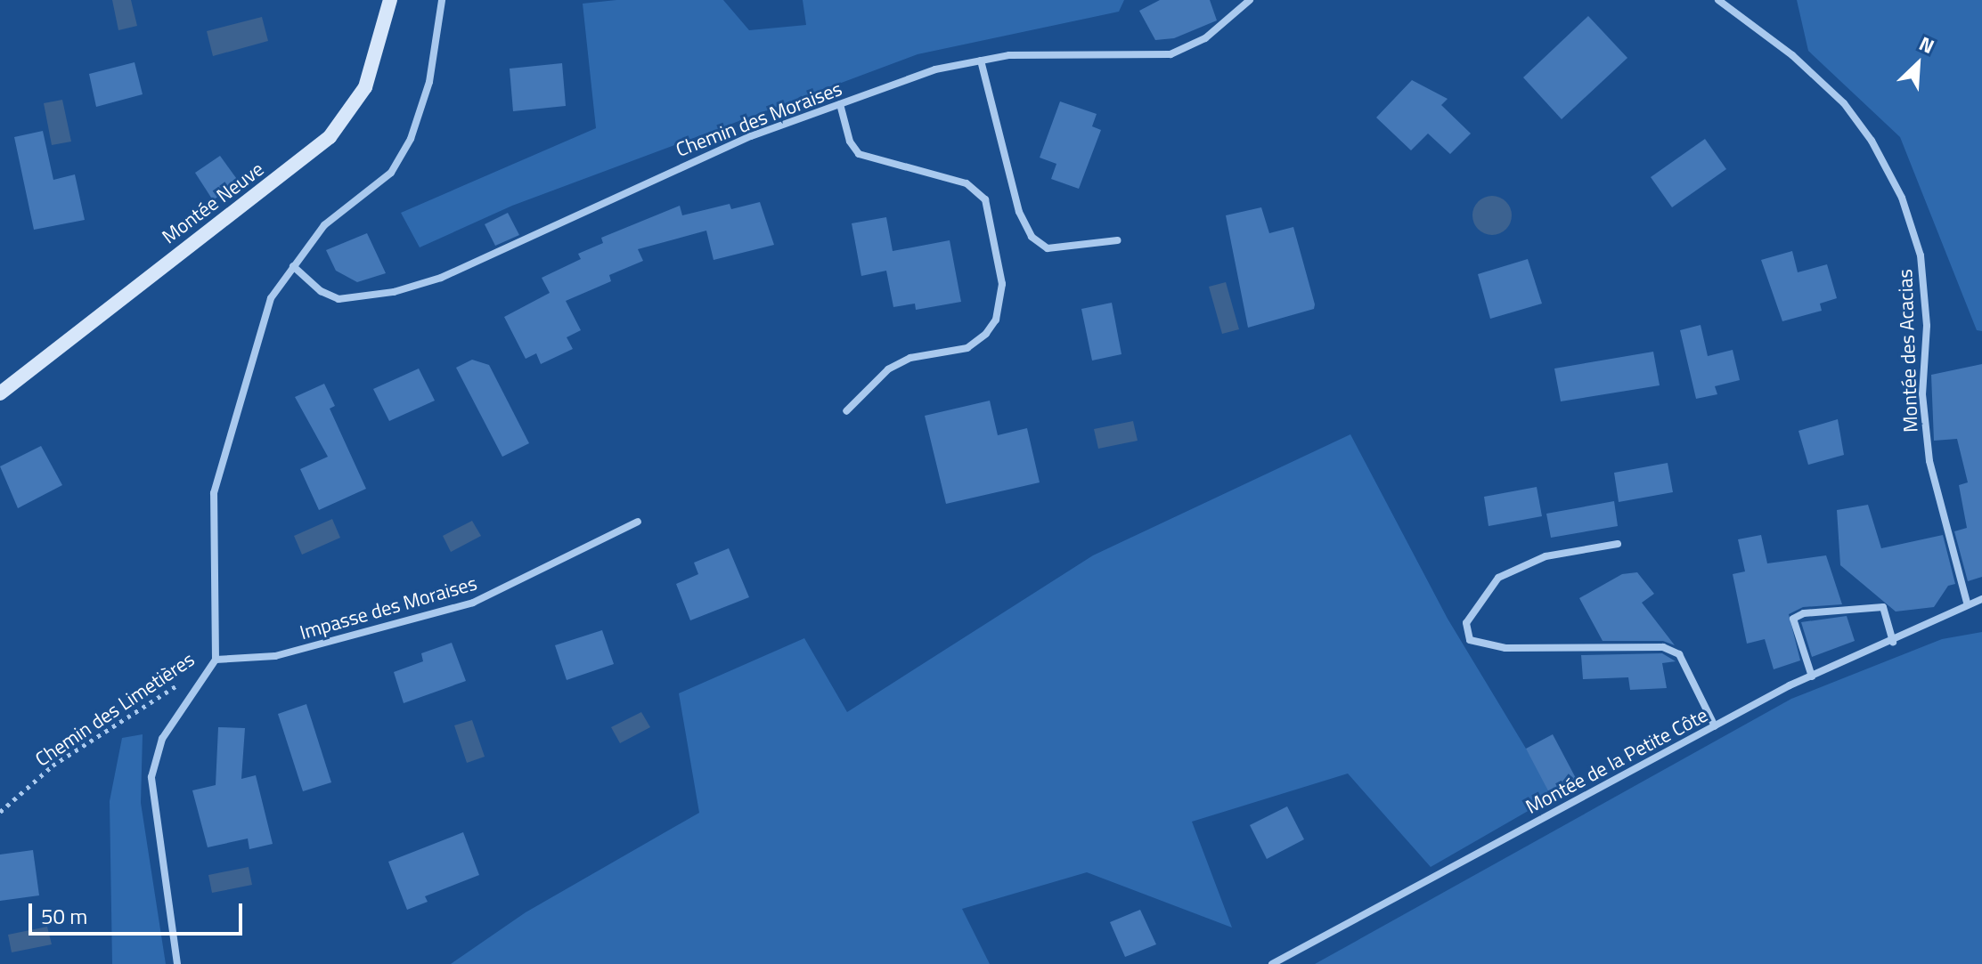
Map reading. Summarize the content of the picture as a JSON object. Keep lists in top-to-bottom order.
{
  "streets": {
    "street": [
      "Chemin des Moraises",
      "Montée Neuve",
      "Montée des Acacias",
      "Impasse des Moraises",
      "Montée de la Petite Côte"
    ],
    "path": ["Chemin des Limetières"]
  },
  "crossings": [
    ["Montée des Acacias", "Montée de la Petite Côte"]
  ],
  "scale_bar": "50 m",
  "north": "top right"
}
